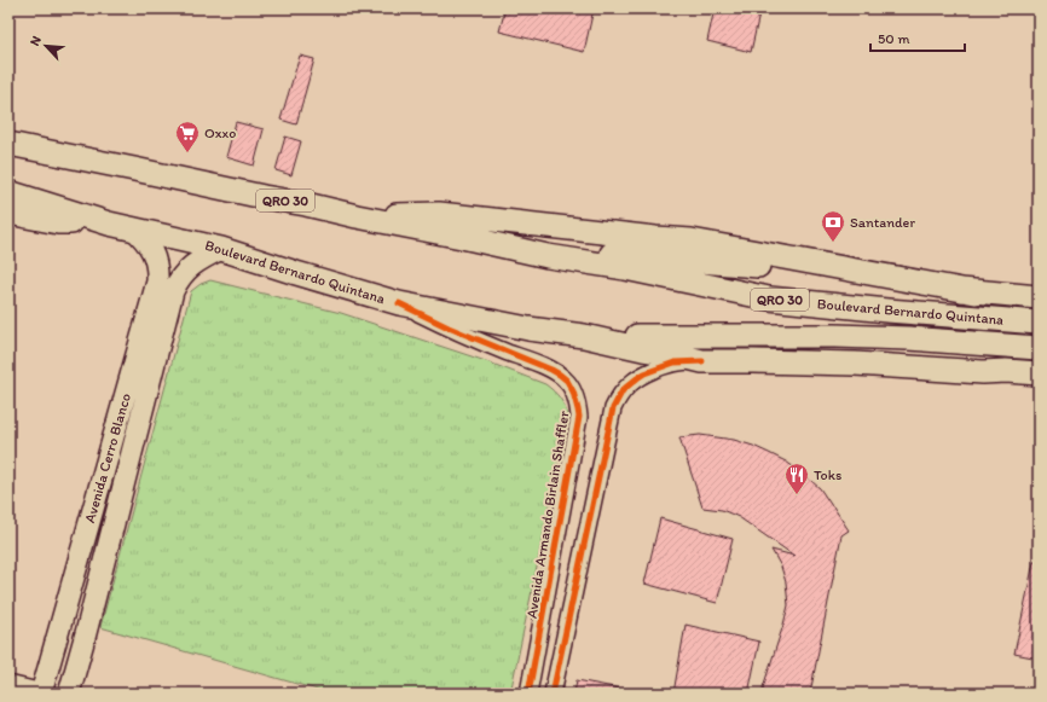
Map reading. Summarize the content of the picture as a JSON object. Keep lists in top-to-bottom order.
{
  "streets": {
    "highway": ["QRO 30", "Boulevard Bernardo Quintana"],
    "main road": ["Avenida Cerro Blanco"],
    "street": ["Avenida Armando Birlain Shaffler"]
  },
  "crossings": [
    ["Boulevard Bernardo Quintana", "Avenida Cerro Blanco"],
    ["Boulevard Bernardo Quintana", "Avenida Armando Birlain Shaffler"]
  ],
  "places": {
    "supermarket": ["Oxxo"],
    "bank": ["Santander"],
    "restaurant": ["Toks"]
  },
  "scale_bar": "50 m",
  "north": "top left"
}
